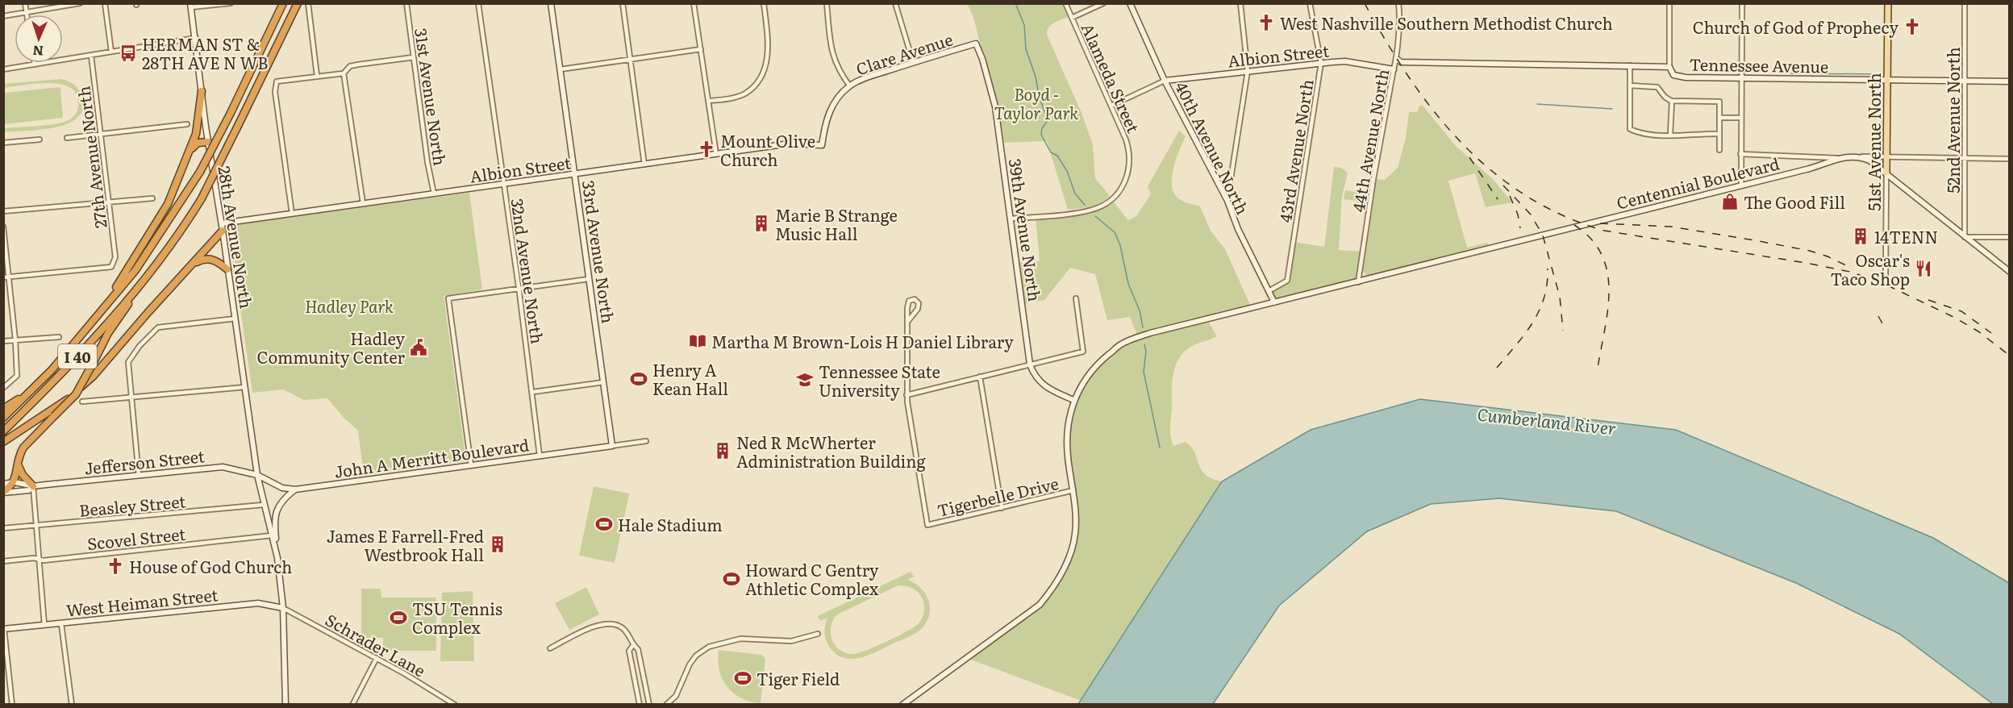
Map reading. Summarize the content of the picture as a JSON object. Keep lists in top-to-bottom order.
{
  "streets": {
    "highway": ["I 40"],
    "main road": ["51st Avenue North"],
    "street": [
      "Clare Avenue",
      "Albion Street",
      "Tennessee Avenue",
      "Alameda Street",
      "31st Avenue North",
      "52nd Avenue North",
      "44th Avenue North",
      "40th Avenue North",
      "43rd Avenue North",
      "27th Avenue North",
      "Centennial Boulevard",
      "39th Avenue North",
      "28th Avenue North",
      "33rd Avenue North",
      "32nd Avenue North",
      "John A Merritt Boulevard",
      "Jefferson Street",
      "Tigerbelle Drive",
      "Beasley Street",
      "Scovel Street",
      "West Heiman Street",
      "Schrader Lane"
    ]
  },
  "crossings": [
    ["Clare Avenue", "Albion Street"],
    ["Clare Avenue", "39th Avenue North"],
    ["Albion Street", "31st Avenue North"],
    ["Albion Street", "44th Avenue North"],
    ["Albion Street", "40th Avenue North"],
    ["Albion Street", "43rd Avenue North"],
    ["Albion Street", "28th Avenue North"],
    ["Albion Street", "33rd Avenue North"],
    ["Albion Street", "32nd Avenue North"],
    ["Tennessee Avenue", "52nd Avenue North"],
    ["Tennessee Avenue", "44th Avenue North"],
    ["Tennessee Avenue", "51st Avenue North"],
    ["Alameda Street", "39th Avenue North"],
    ["44th Avenue North", "Centennial Boulevard"],
    ["40th Avenue North", "43rd Avenue North"],
    ["40th Avenue North", "Centennial Boulevard"],
    ["Centennial Boulevard", "39th Avenue North"],
    ["28th Avenue North", "John A Merritt Boulevard"],
    ["28th Avenue North", "Jefferson Street"],
    ["28th Avenue North", "Beasley Street"],
    ["28th Avenue North", "Scovel Street"],
    ["33rd Avenue North", "John A Merritt Boulevard"],
    ["32nd Avenue North", "John A Merritt Boulevard"],
    ["John A Merritt Boulevard", "Jefferson Street"],
    ["West Heiman Street", "Schrader Lane"]
  ],
  "water": ["Cumberland River"],
  "parks": ["Boyd - Taylor Park", "Hadley Park"],
  "places": {
    "church": [
      "West Nashville Southern Methodist Church",
      "Church of God of Prophecy",
      "Mount Olive Church",
      "House of God Church"
    ],
    "bus stop": ["HERMAN ST & 28TH AVE N WB"],
    "shop": ["The Good Fill"],
    "building": [
      "Marie B Strange Music Hall",
      "14TENN",
      "Ned R McWherter Administration Building",
      "James E Farrell-Fred Westbrook Hall"
    ],
    "restaurant": ["Oscar's Taco Shop"],
    "library": ["Martha M Brown-Lois H Daniel Library"],
    "public building": ["Hadley Community Center"],
    "sports": [
      "Henry A Kean Hall",
      "Hale Stadium",
      "Howard C Gentry Athletic Complex",
      "TSU Tennis Complex",
      "Tiger Field"
    ],
    "school or university": ["Tennessee State University"]
  },
  "north": "bottom"
}
